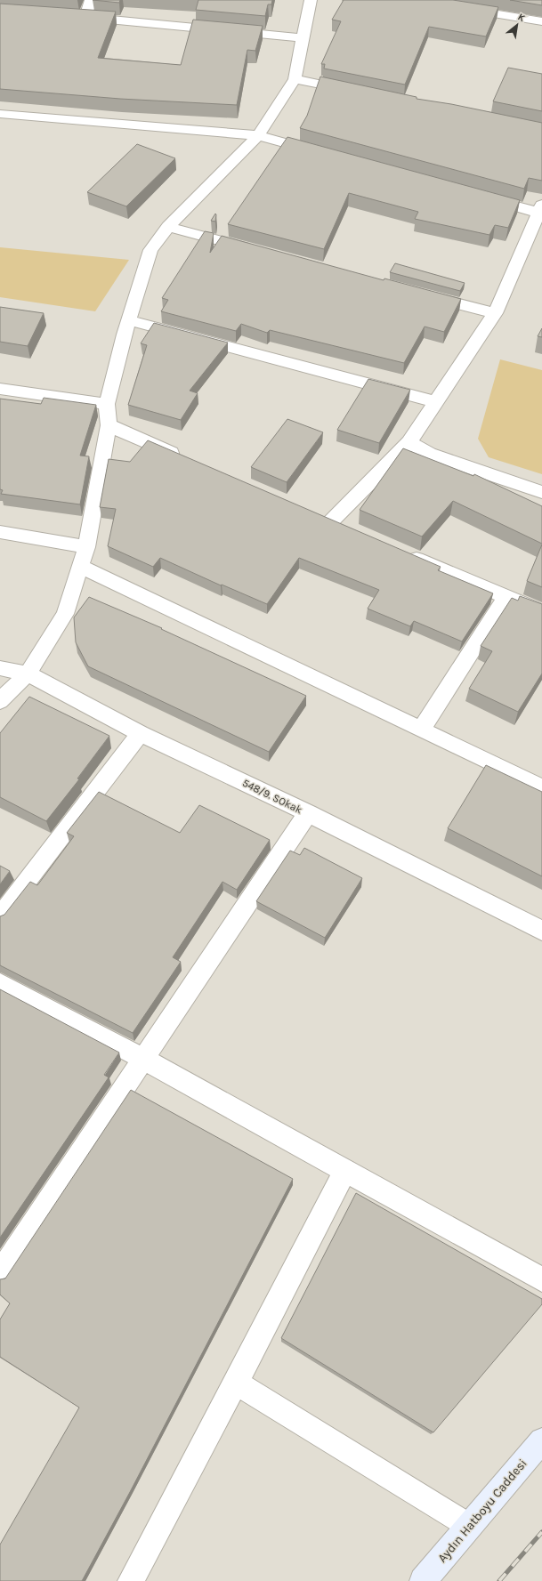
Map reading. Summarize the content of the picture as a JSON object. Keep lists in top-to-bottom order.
{
  "streets": {
    "main road": ["Aydın Hatboyu Caddesi"],
    "street": ["548/9. SOkak"]
  },
  "north": "top right"
}
